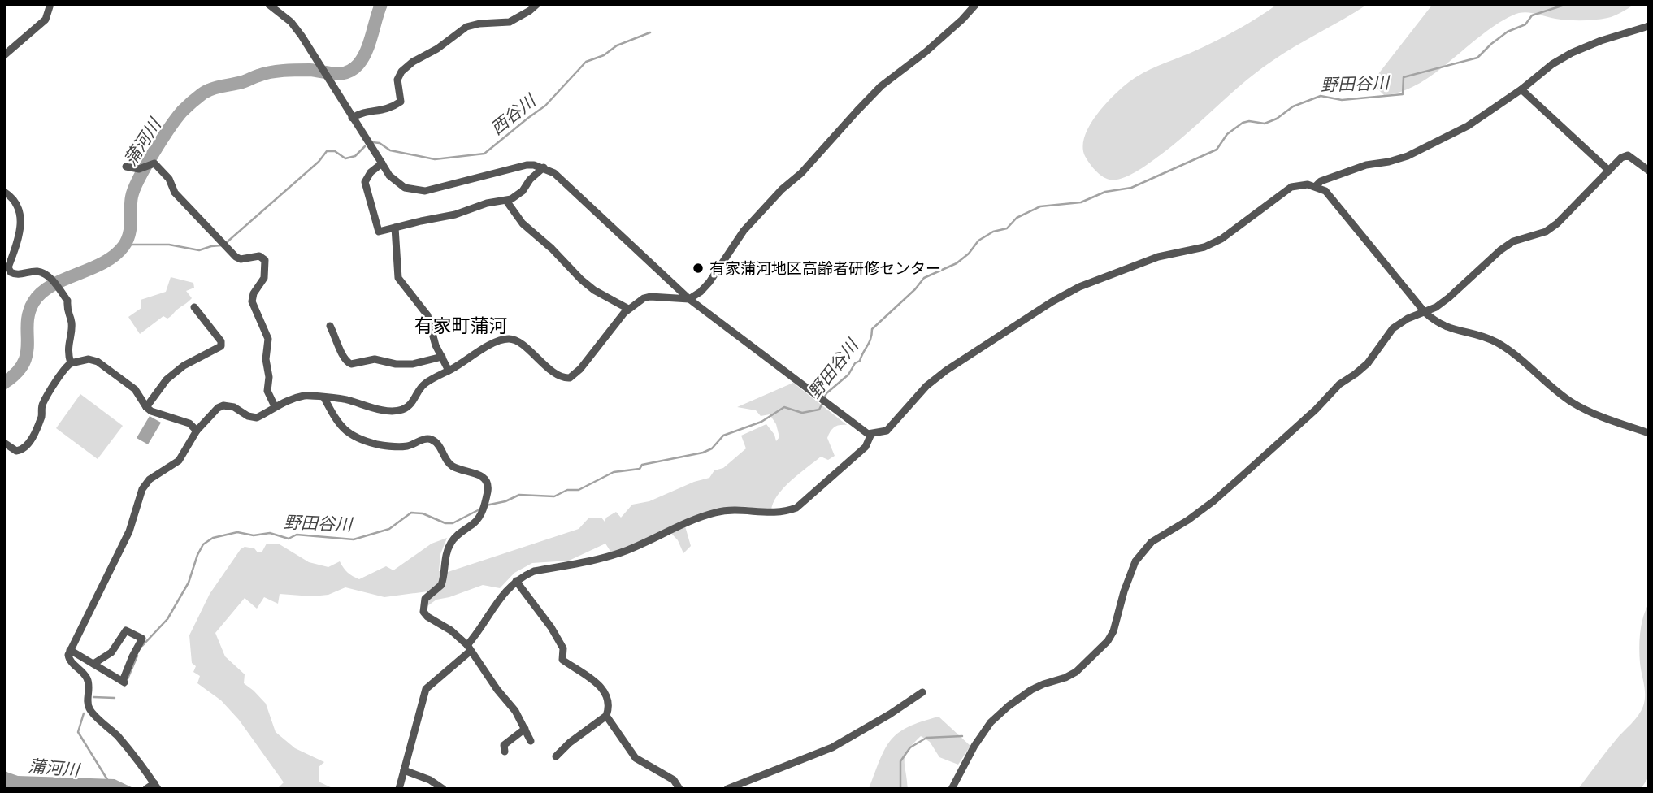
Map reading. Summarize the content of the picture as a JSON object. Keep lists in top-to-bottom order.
{
  "districts": ["有家町蒲河"],
  "water": ["野田谷川", "西谷川", "蒲河川"],
  "places": ["有家蒲河地区高齢者研修センター"]
}
